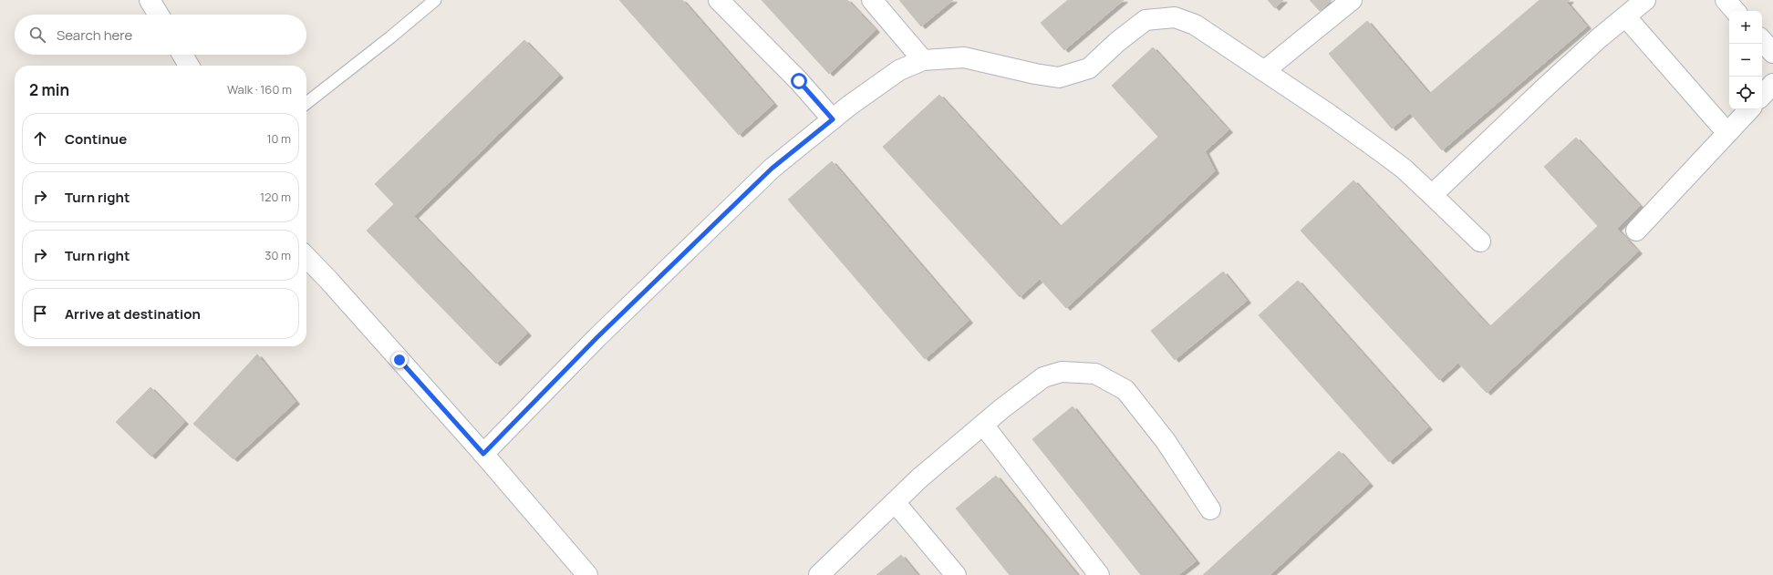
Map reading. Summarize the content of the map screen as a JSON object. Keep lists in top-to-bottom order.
{
  "page": {
    "map_buttons": ["+", "−"],
    "search": "Search here",
    "heading": ["2 min", "Walk · 160 m"],
    "list": [
      ["Continue", "10 m"],
      ["Turn right", "120 m"],
      ["Turn right", "30 m"],
      "Arrive at destination"
    ]
  }
}
